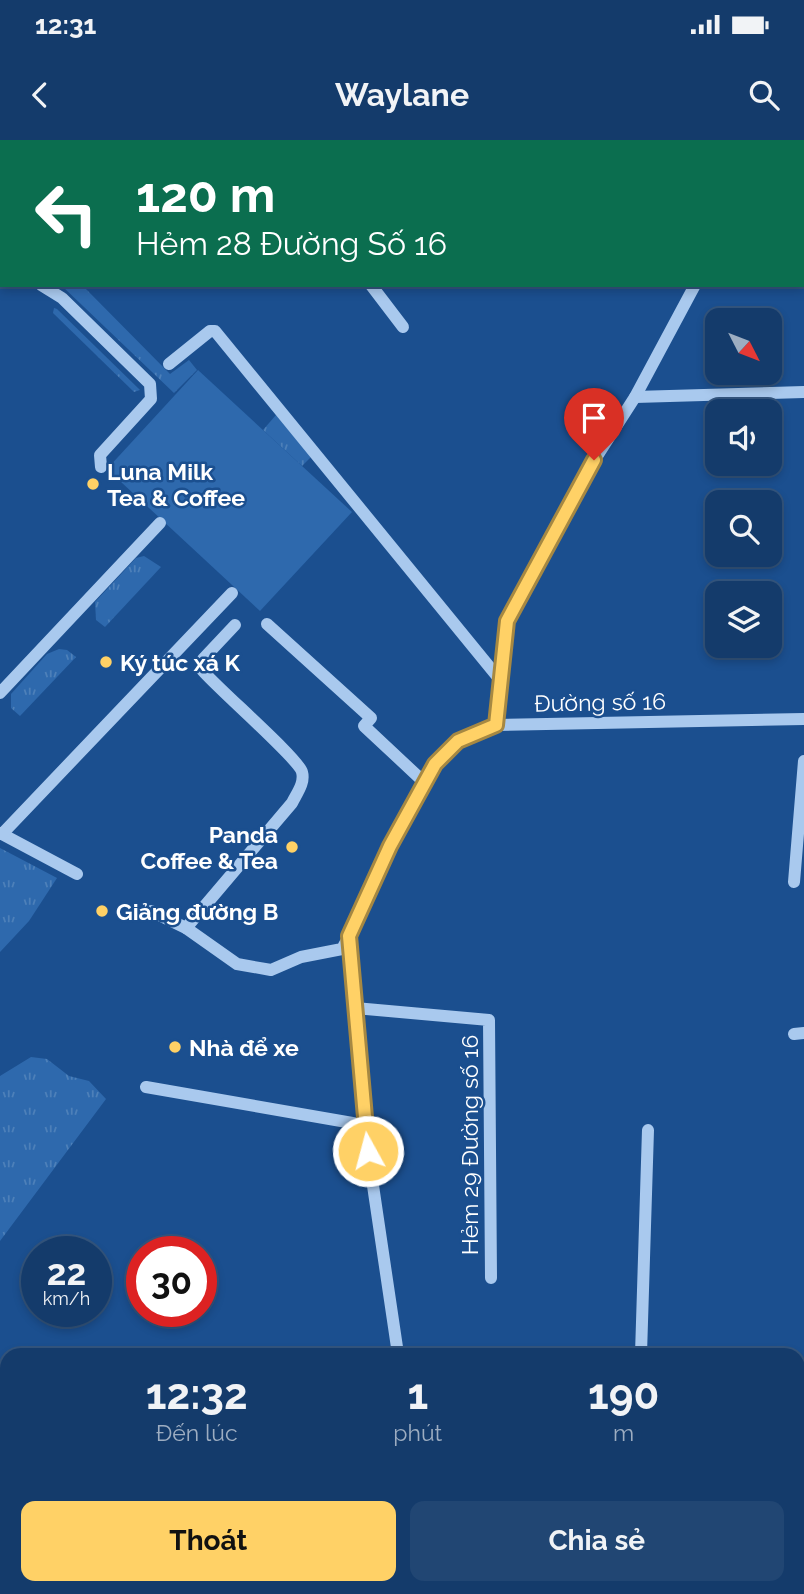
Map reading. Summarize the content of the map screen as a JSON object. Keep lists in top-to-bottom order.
{
  "streets": {
    "street": ["Đường số 16", "Hẻm 29 Đường số 16"]
  },
  "crossings": [
    ["Đường số 16", "Hẻm 29 Đường số 16"]
  ],
  "places": [
    "Luna Milk Tea & Coffee",
    "Ký túc xá K",
    "Panda Coffee & Tea",
    "Giảng đường B",
    "Nhà để xe"
  ],
  "north": "bottom right",
  "page": {
    "status": "12:31",
    "header": "Waylane",
    "turn": ["120 m", "Hẻm 28 Đường Số 16"],
    "speed": "22 km/h",
    "limit": "30",
    "eta": [
      "12:32",
      "Đến lúc",
      "1",
      "phút",
      "190",
      "m"
    ],
    "buttons": ["Thoát", "Chia sẻ"]
  }
}
